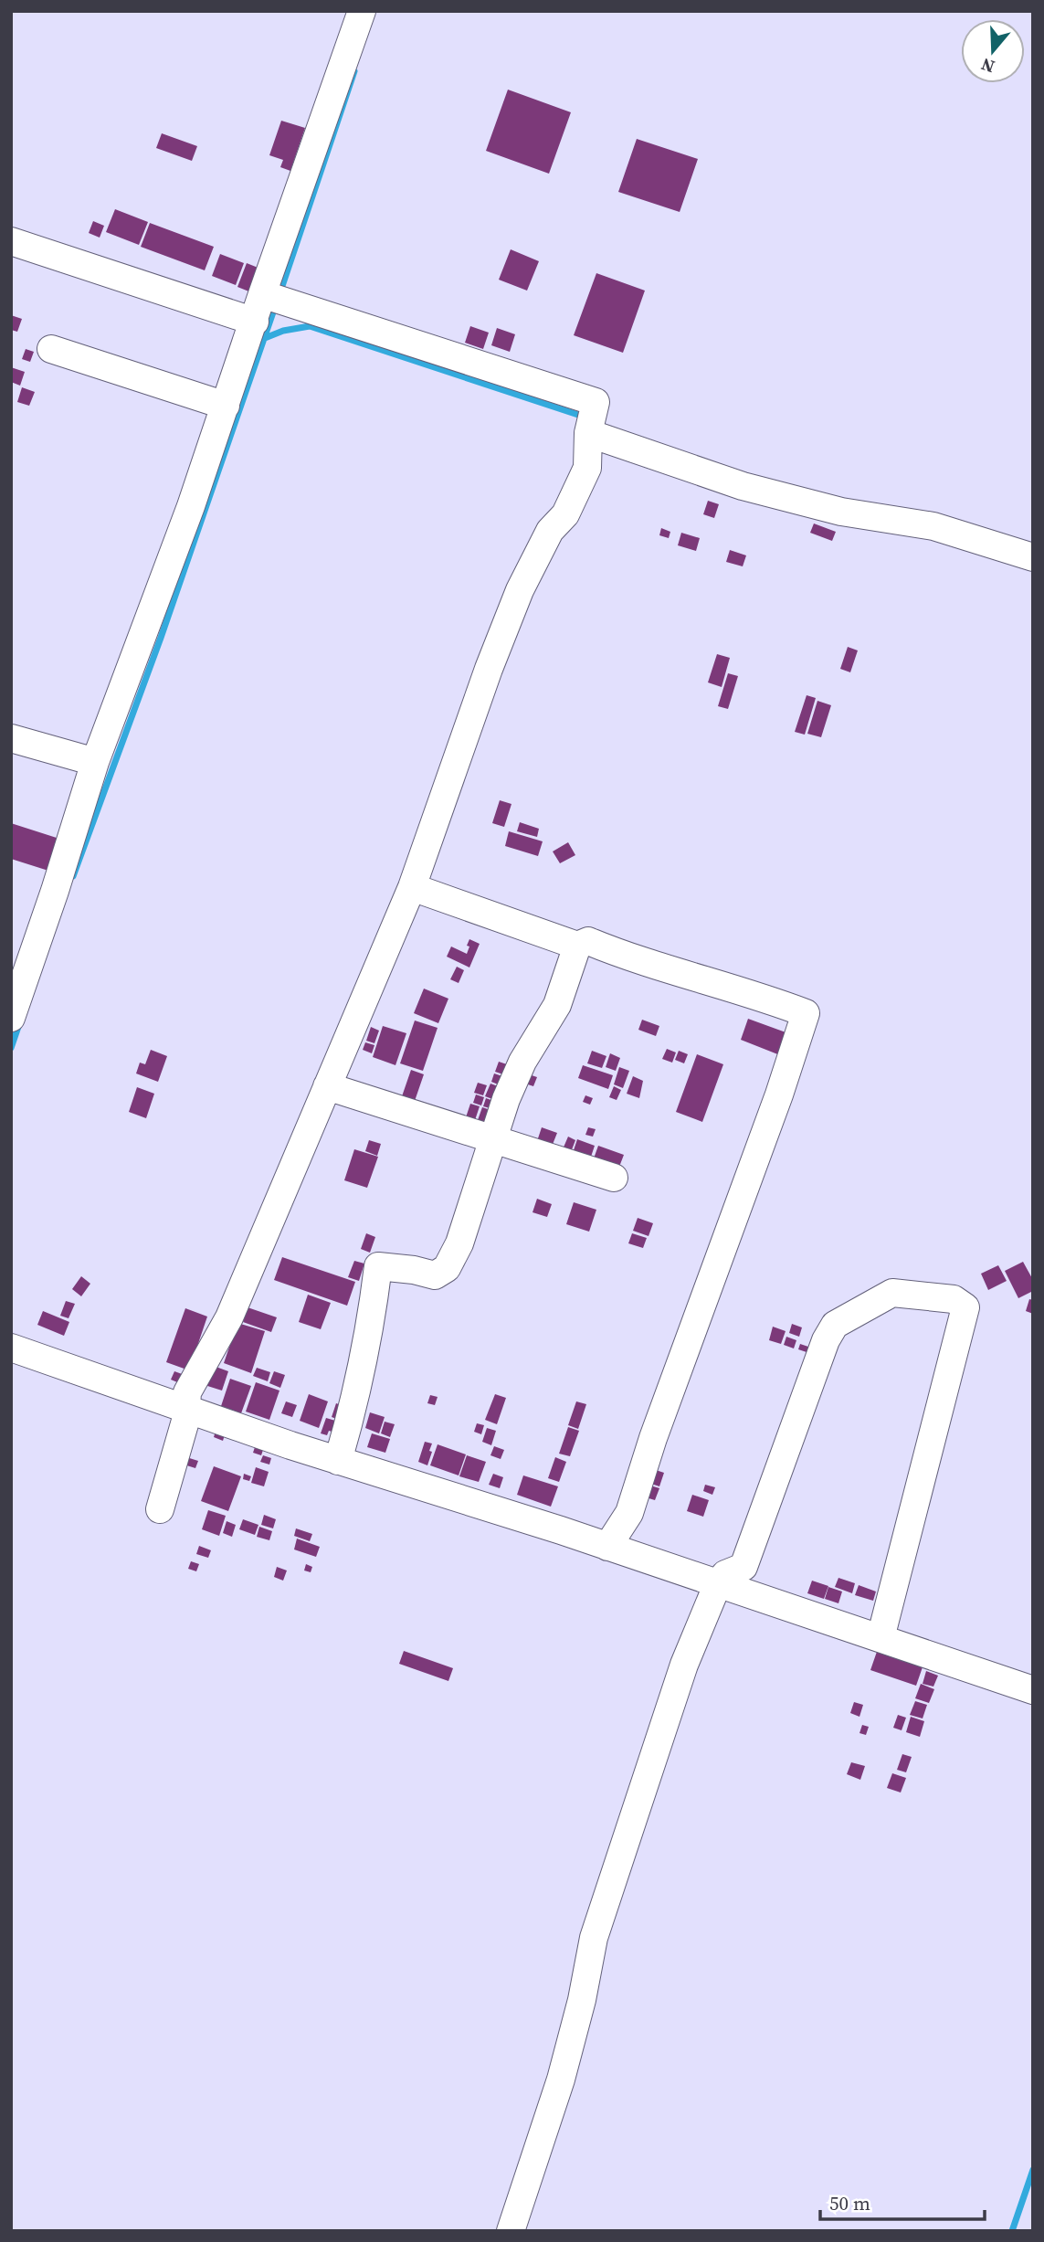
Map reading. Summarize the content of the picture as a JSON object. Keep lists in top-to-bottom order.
{
  "scale_bar": "50 m",
  "north": "bottom"
}
